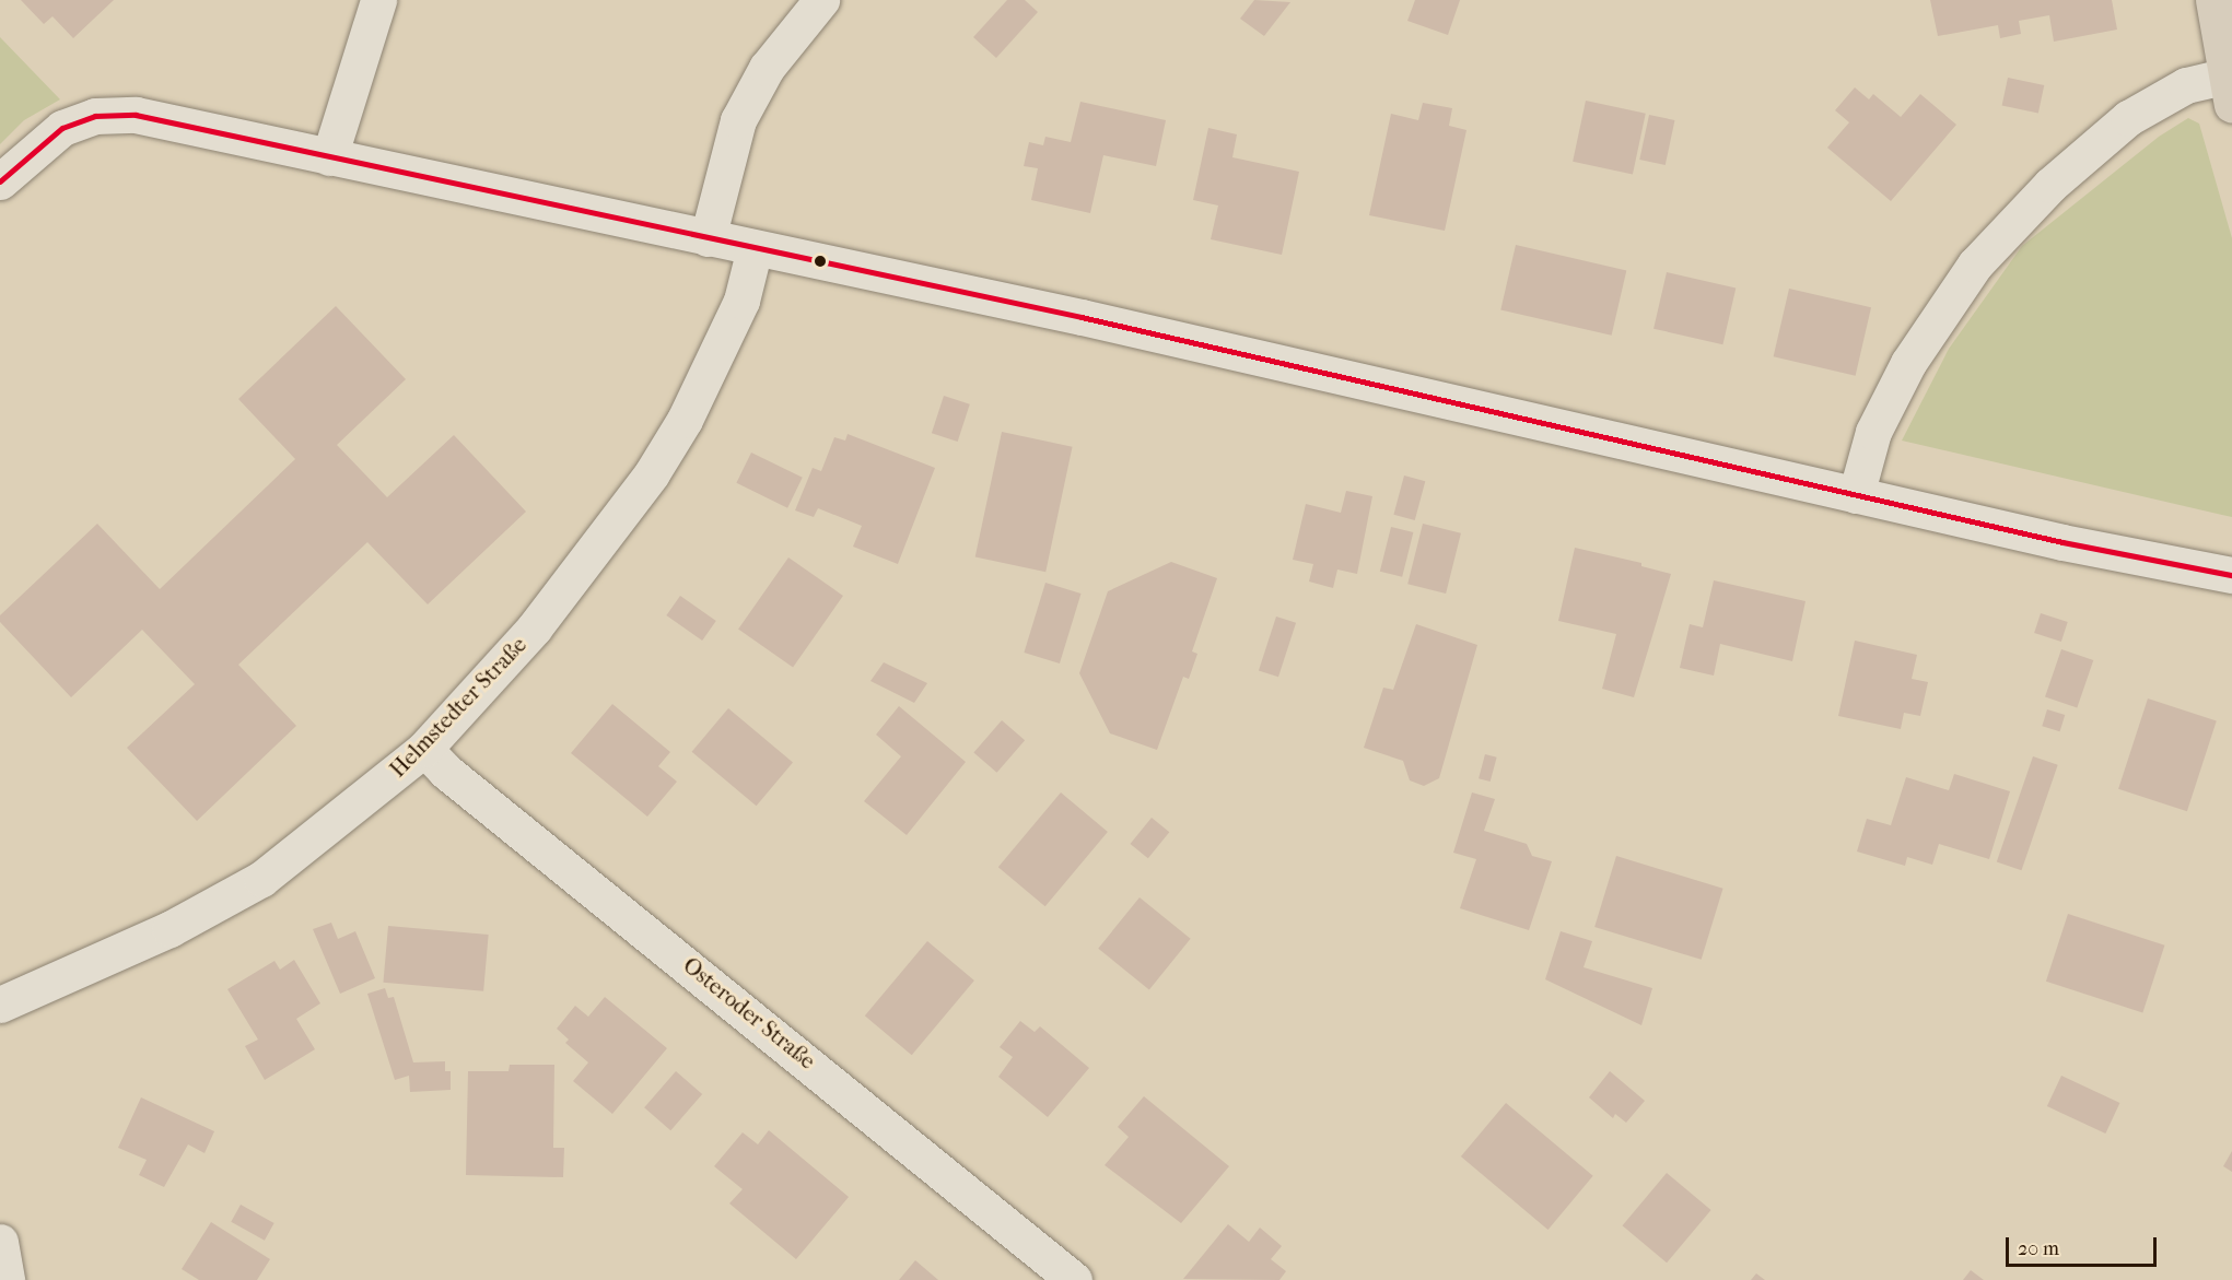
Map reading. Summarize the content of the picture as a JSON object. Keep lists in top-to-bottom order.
{
  "streets": {
    "street": ["Helmstedter Straße", "Osteroder Straße"]
  },
  "crossings": [
    ["Helmstedter Straße", "Osteroder Straße"]
  ],
  "scale_bar": "20 m"
}
